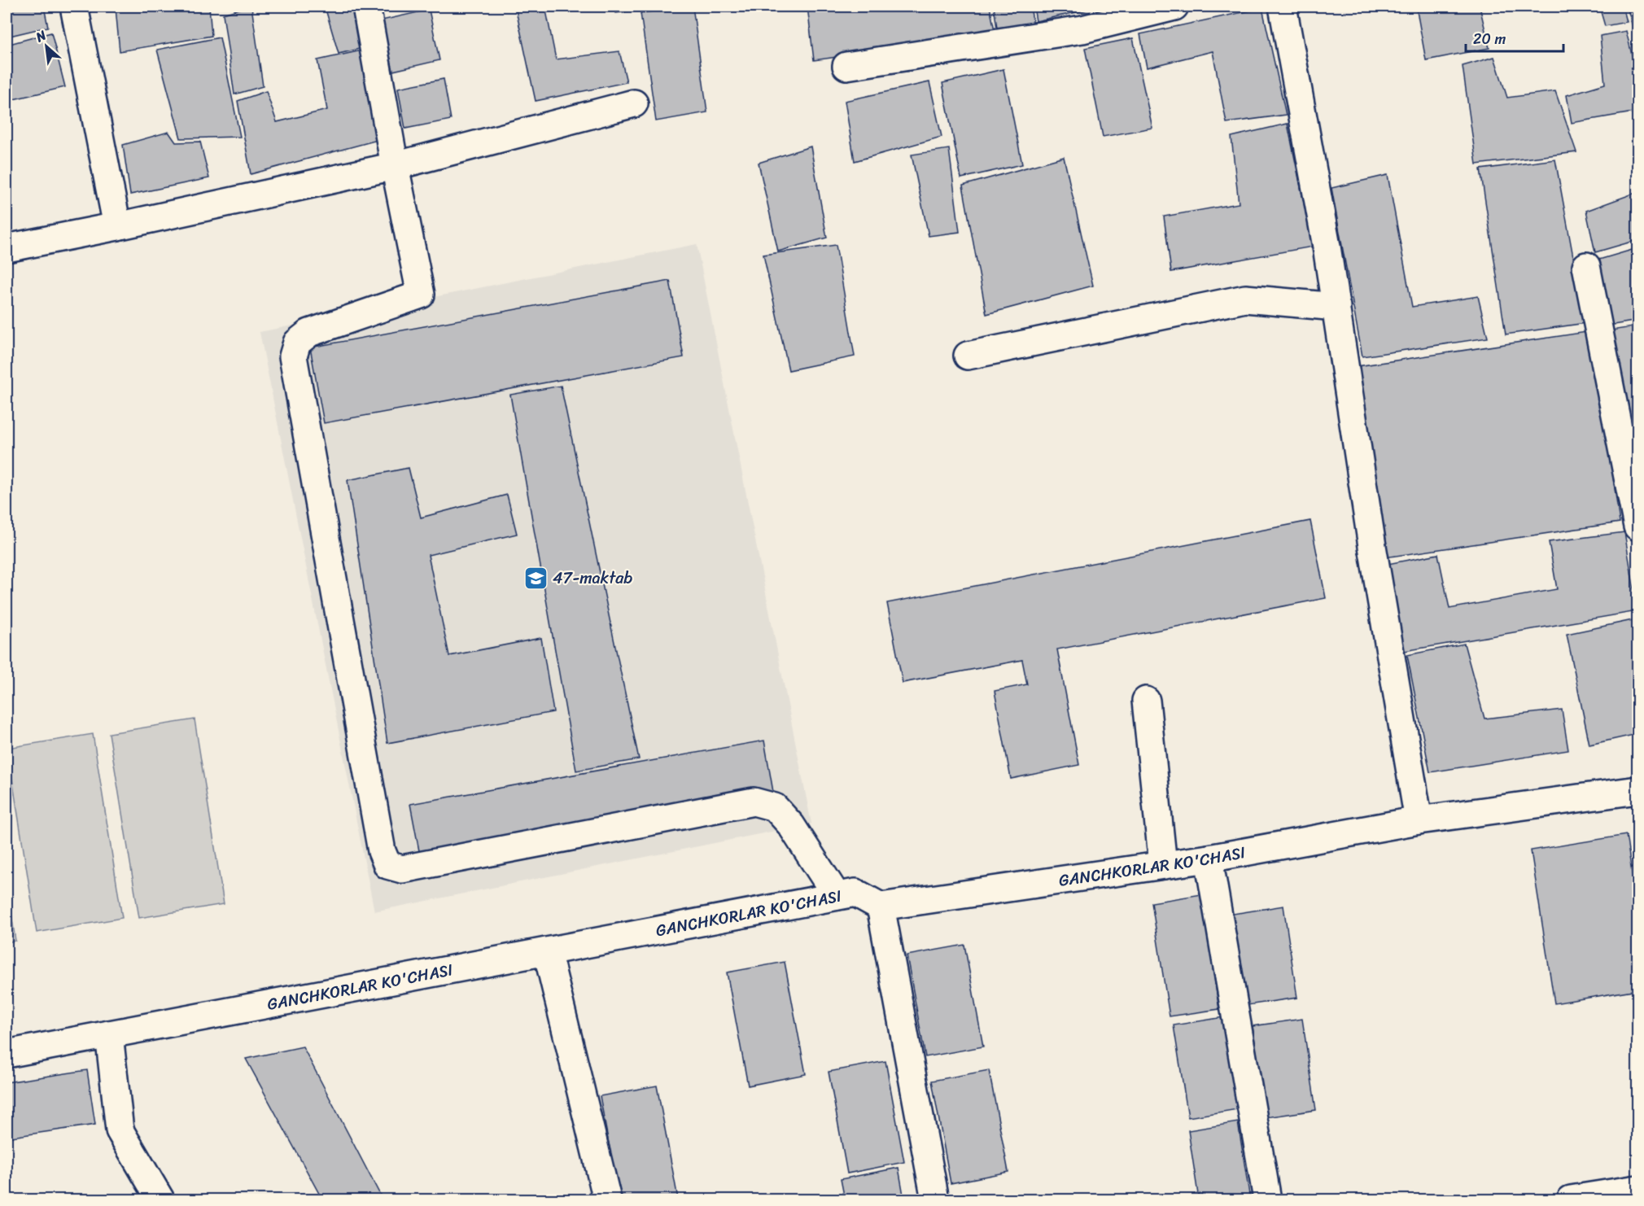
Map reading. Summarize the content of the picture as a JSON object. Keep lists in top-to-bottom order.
{
  "streets": {
    "street": ["GANCHKORLAR KO'CHASI"]
  },
  "places": {
    "school or university": ["47-maktab"]
  },
  "scale_bar": "20 m",
  "north": "top left"
}
